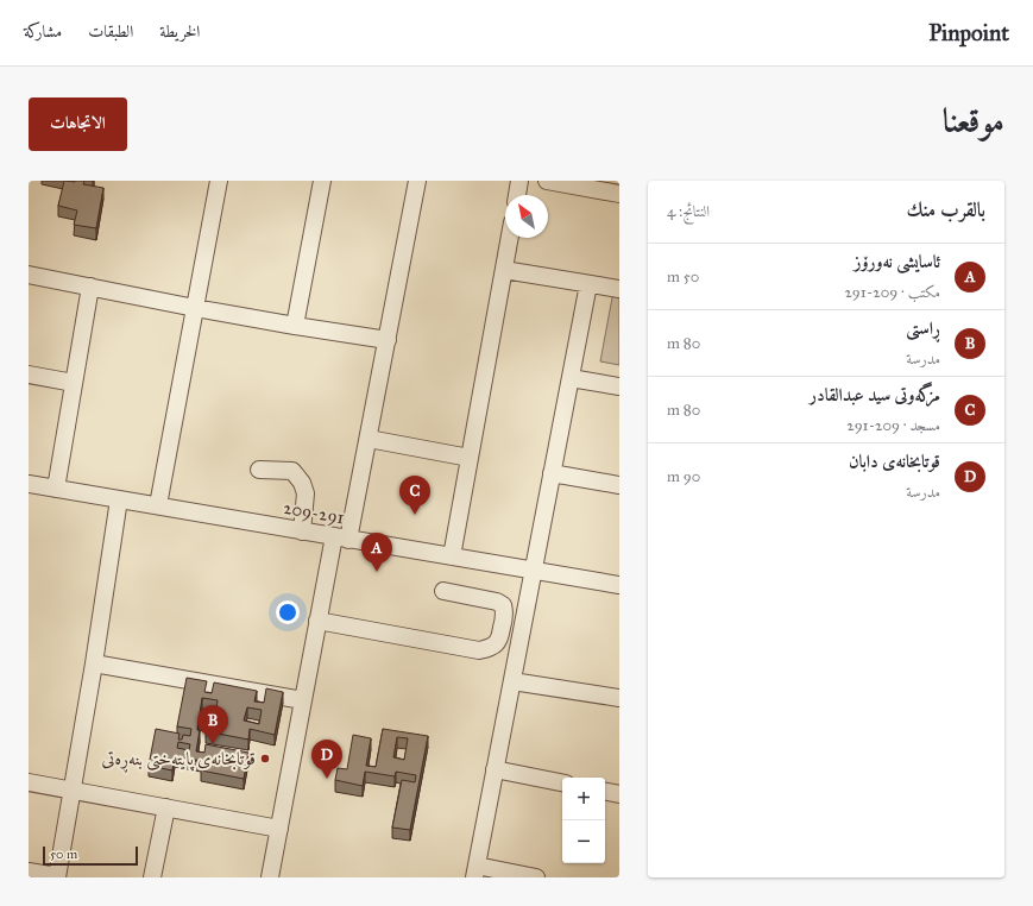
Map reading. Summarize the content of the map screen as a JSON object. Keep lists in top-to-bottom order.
{
  "streets": {
    "street": ["209-291"]
  },
  "places": ["قوتابخانەی پایتەختی بنەڕەتی"],
  "scale_bar": "50 m",
  "north": "top left",
  "page": {
    "header": "Pinpoint",
    "nav": ["الخريطة", "الطبقات", "مشاركة"],
    "title": "موقعنا",
    "buttons": "الاتجاهات",
    "heading": ["بالقرب منك", "النتائج: 4"],
    "list": [
      {
        "mark": "A",
        "name": "ئاسایشی نەورۆز",
        "note": "مكتب · 209-291",
        "value": "50 m"
      },
      {
        "mark": "B",
        "name": "ڕاستی",
        "note": "مدرسة",
        "value": "80 m"
      },
      {
        "mark": "C",
        "name": "مزگەوتی سید عبدالقادر",
        "note": "مسجد · 209-291",
        "value": "80 m"
      },
      {
        "mark": "D",
        "name": "قوتابخانەی دابان",
        "note": "مدرسة",
        "value": "90 m"
      }
    ],
    "pins": [
      "C",
      "A",
      "B",
      "D"
    ],
    "map_buttons": ["+", "−"],
    "scale": "50 m"
  }
}
